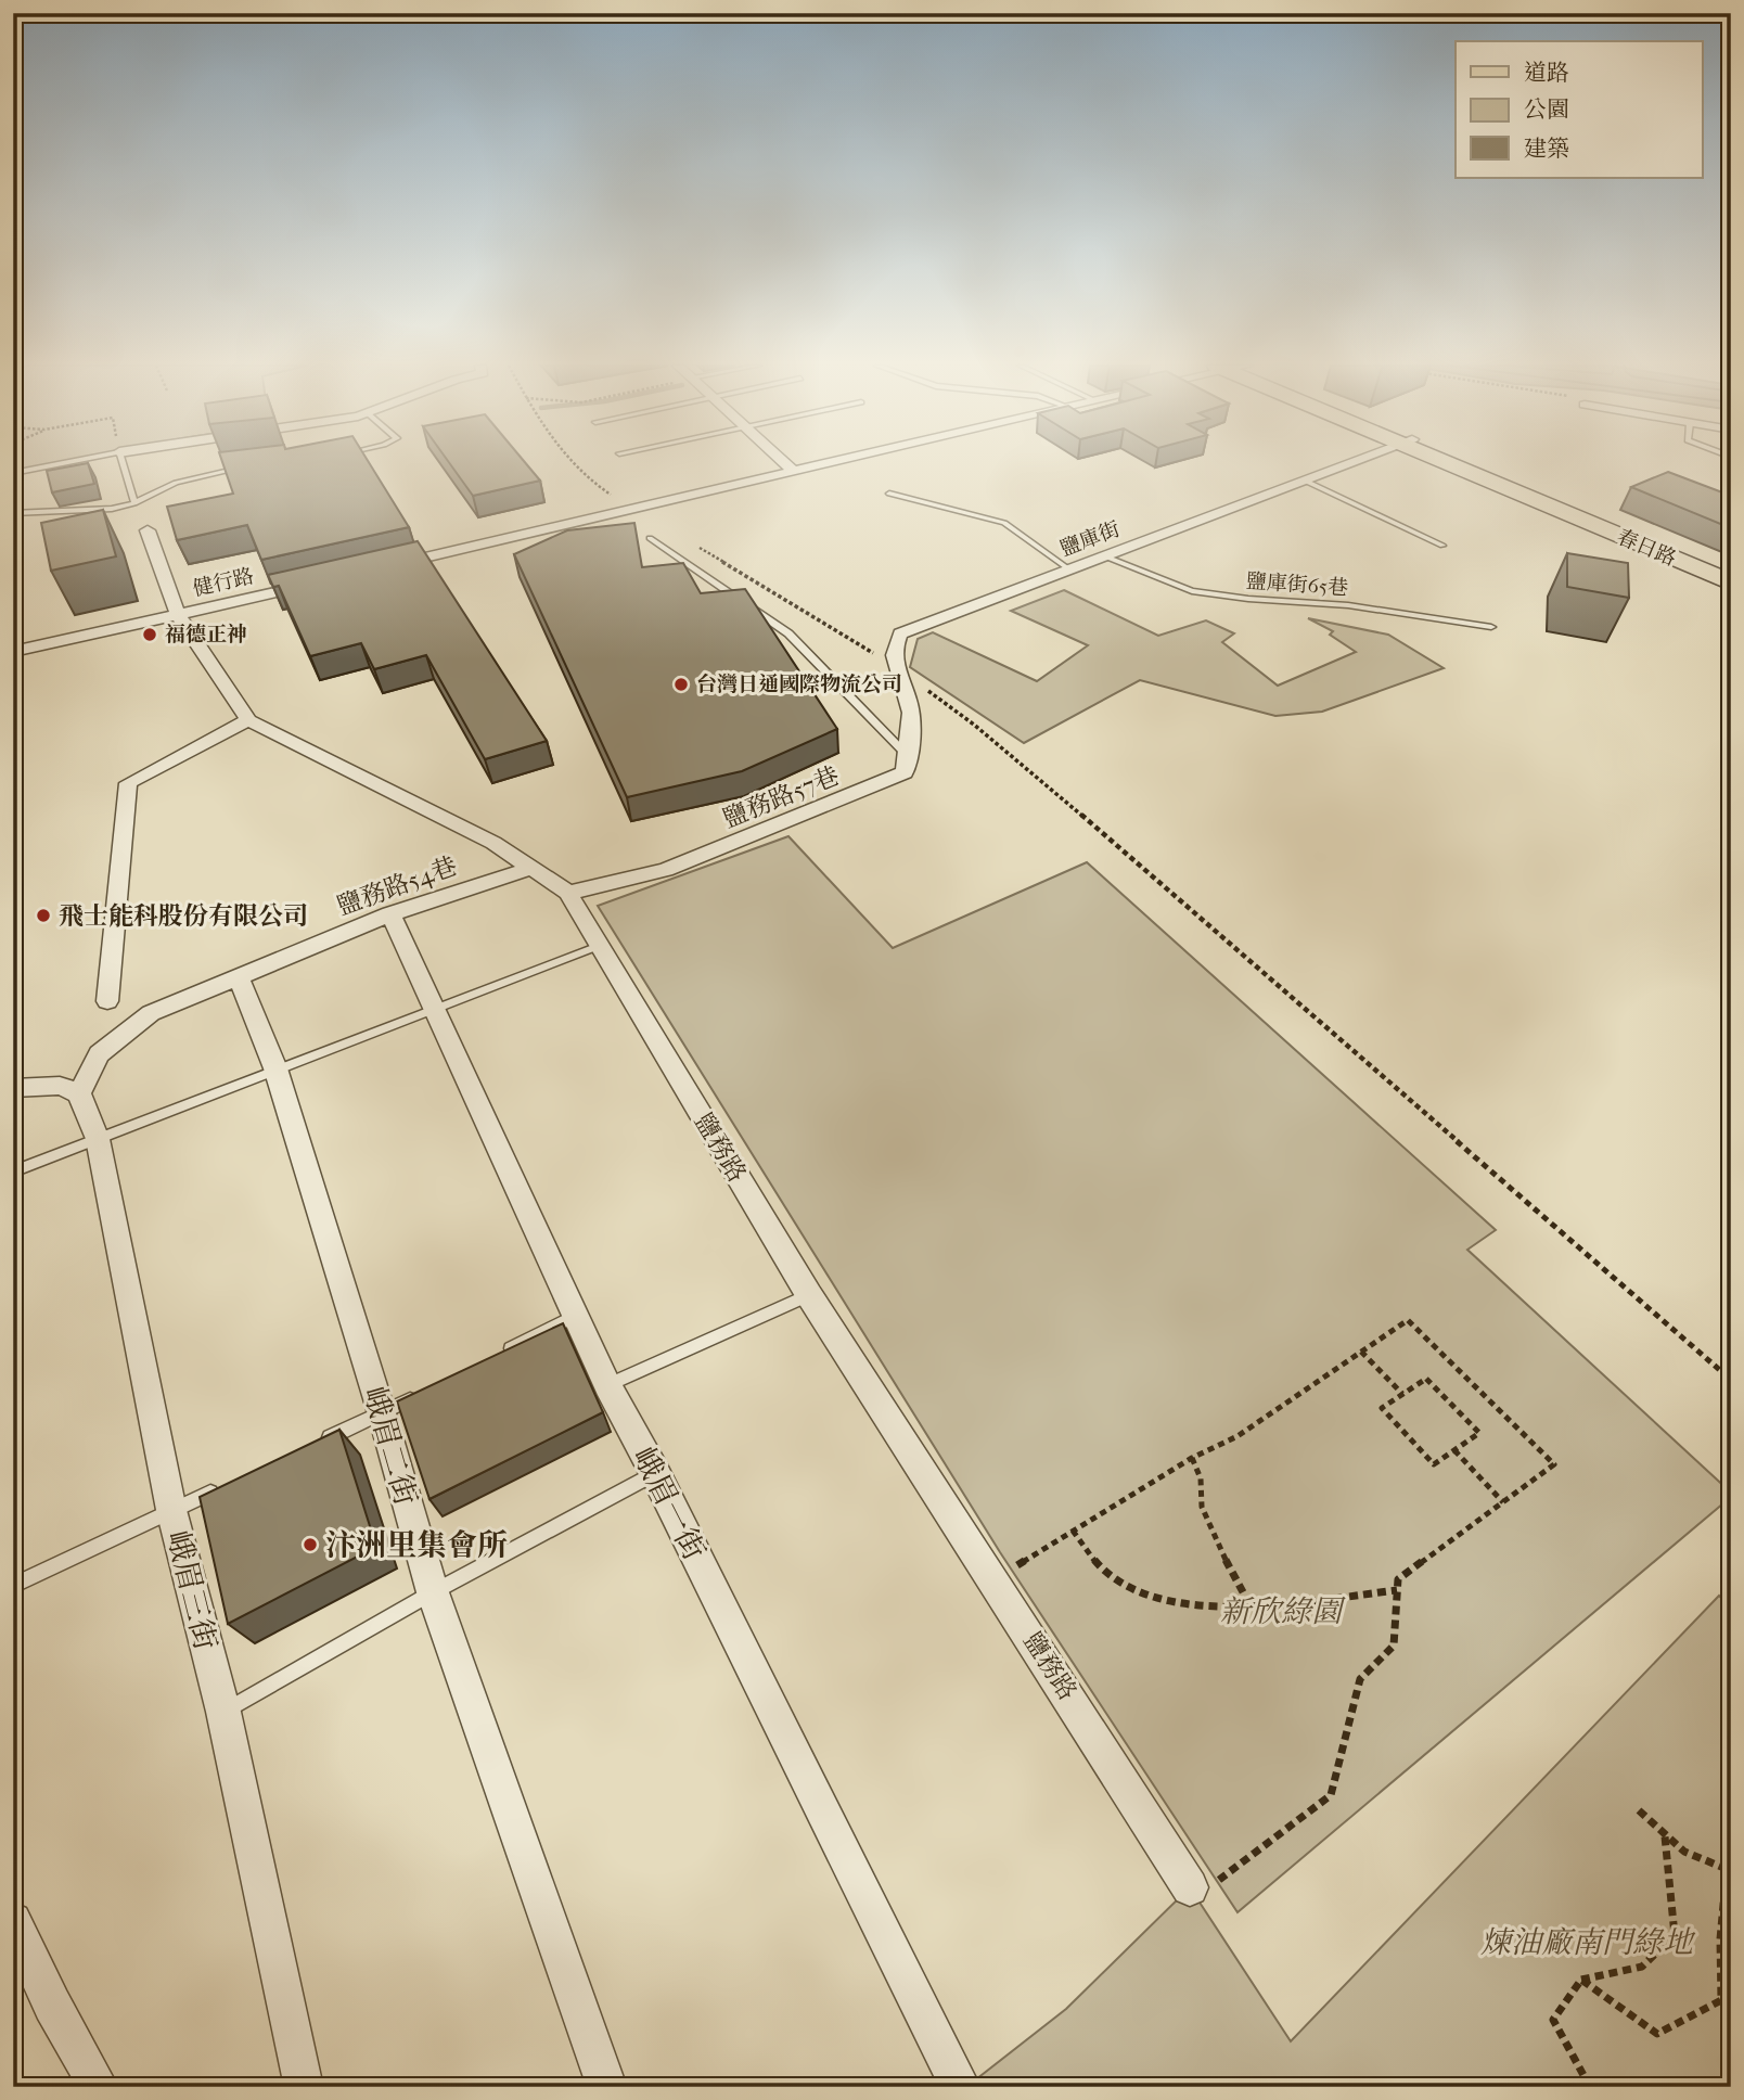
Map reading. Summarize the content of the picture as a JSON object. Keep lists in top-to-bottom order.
{
  "streets": {
    "main road": ["春日路"],
    "street": [
      "鹽庫街",
      "健行路",
      "鹽務路57巷",
      "鹽務路54巷",
      "鹽務路",
      "峨眉二街",
      "峨眉一街",
      "峨眉三街"
    ],
    "lane": ["鹽庫街65巷"]
  },
  "crossings": [
    ["鹽庫街", "鹽庫街65巷"],
    ["鹽庫街", "鹽務路57巷"],
    ["健行路", "鹽務路"],
    ["鹽務路57巷", "鹽務路"],
    ["鹽務路54巷", "鹽務路"],
    ["鹽務路54巷", "峨眉二街"],
    ["鹽務路54巷", "峨眉一街"],
    ["鹽務路54巷", "峨眉三街"]
  ],
  "parks": ["新欣綠園", "煉油廠南門綠地"],
  "places": [
    "福德正神",
    "台灣日通國際物流公司",
    "飛士能科股份有限公司",
    "汴洲里集會所"
  ],
  "legend": ["道路", "公園", "建築"]
}
